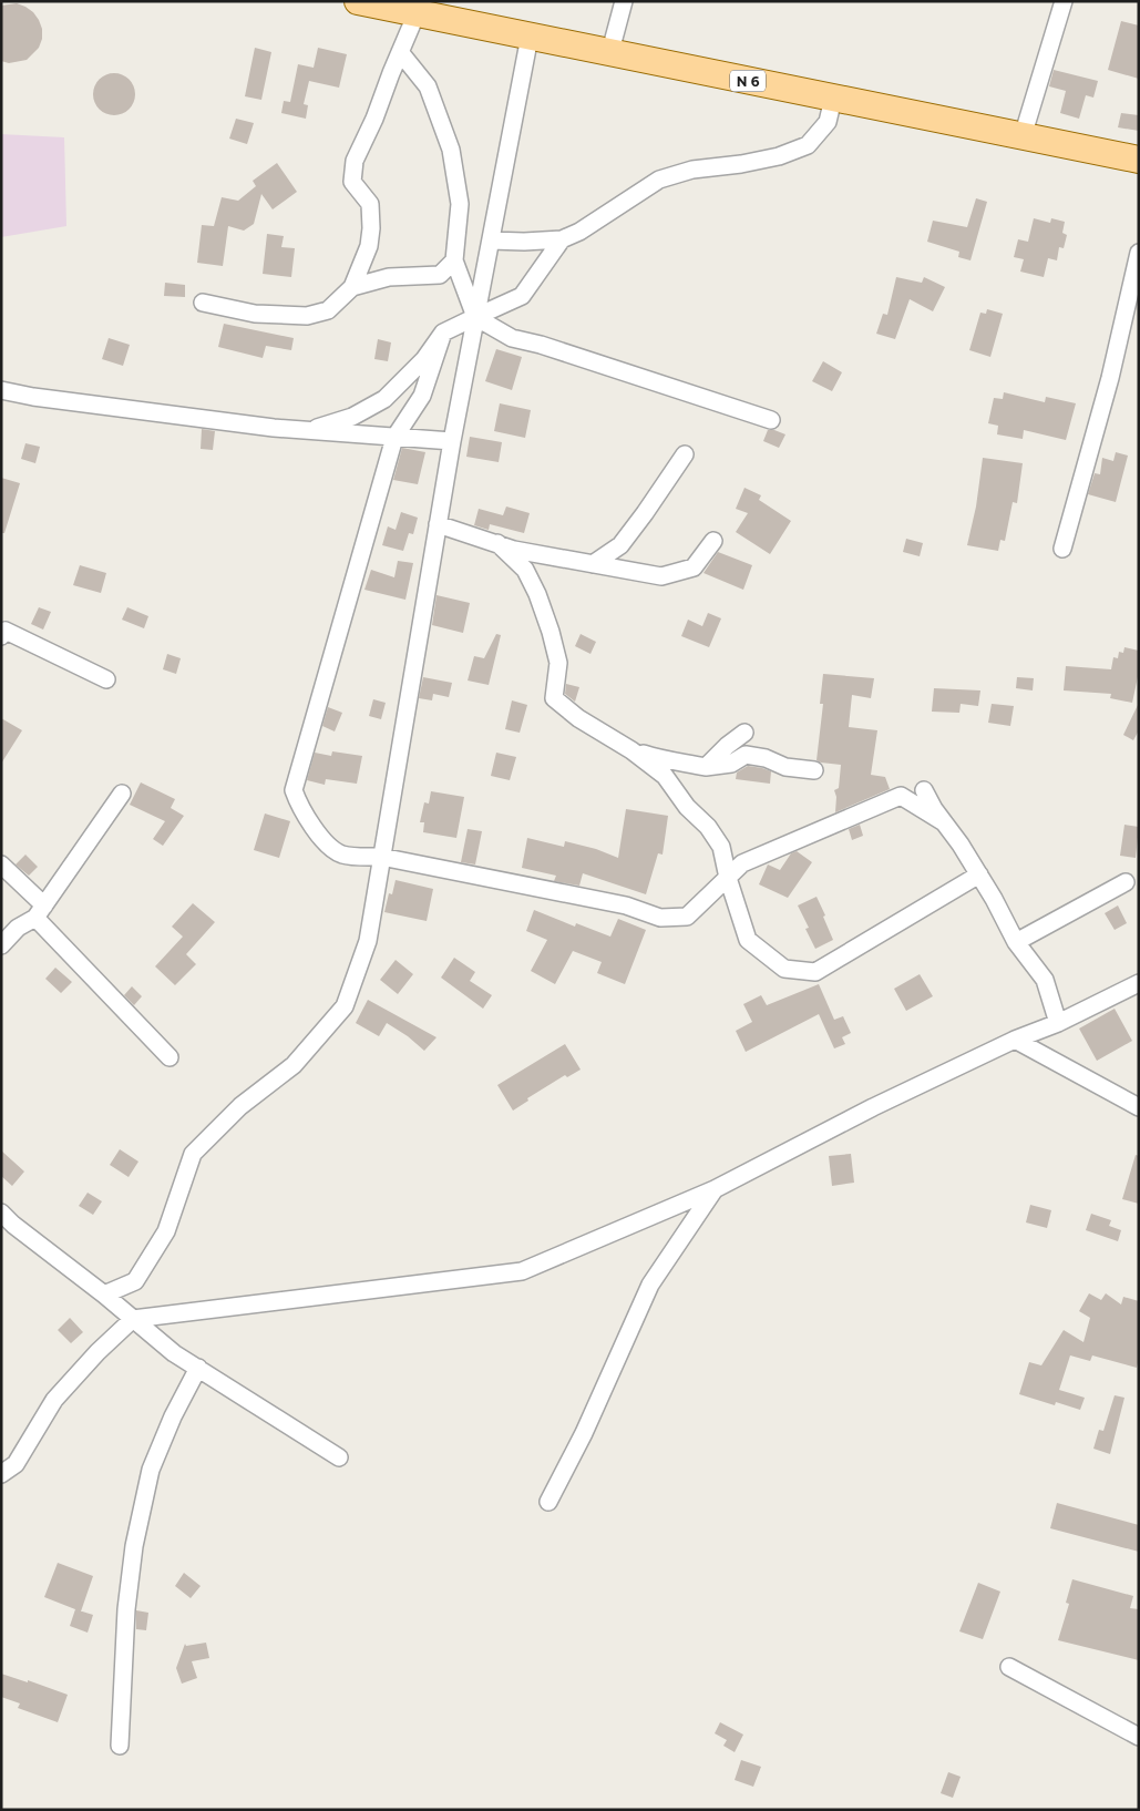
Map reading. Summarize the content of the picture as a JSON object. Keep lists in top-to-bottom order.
{
  "streets": {
    "main road": ["N 6"]
  }
}
